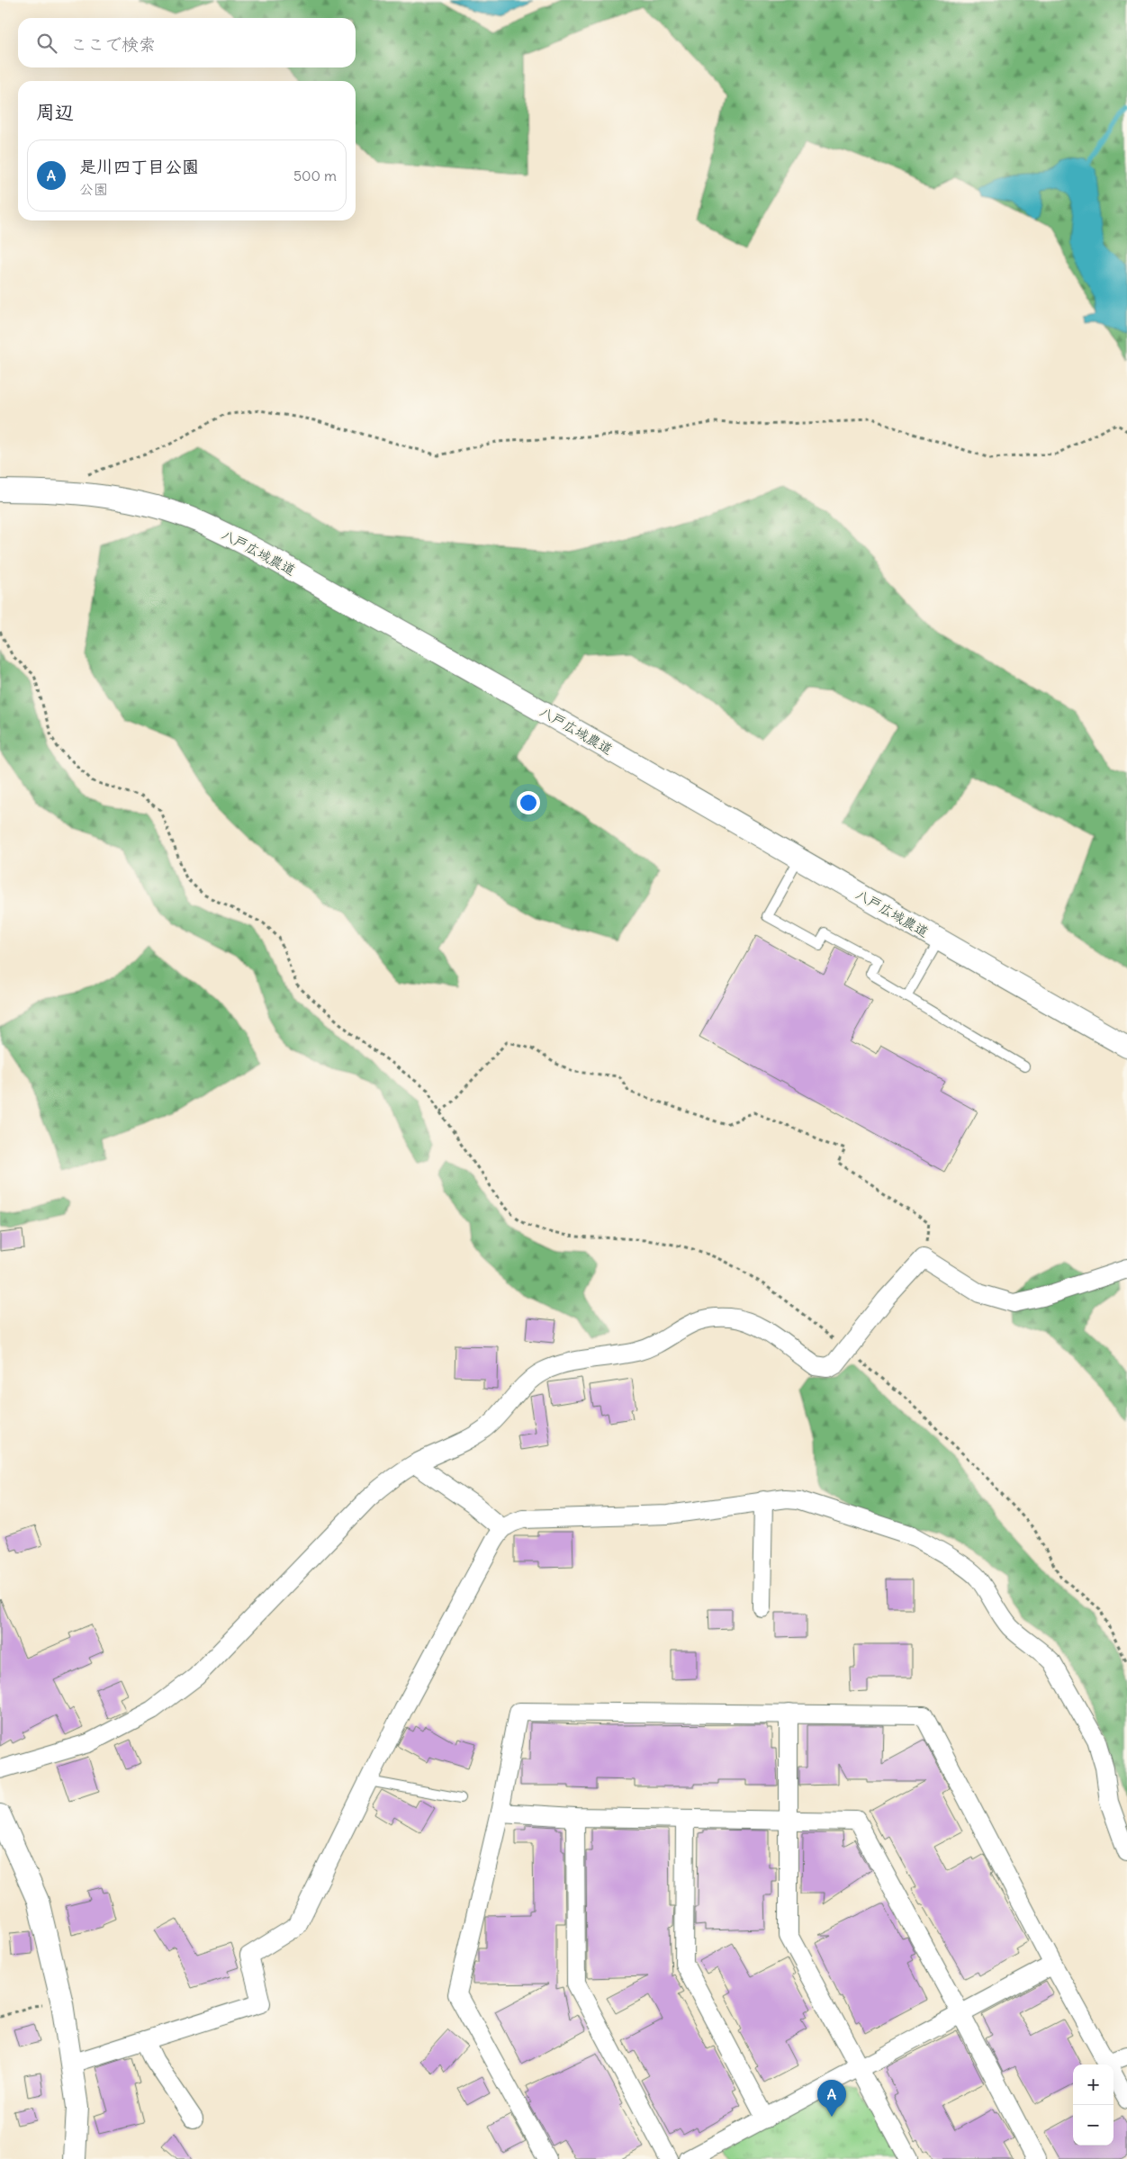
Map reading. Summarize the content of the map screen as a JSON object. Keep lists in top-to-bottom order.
{
  "streets": {
    "street": ["八戸広域農道"]
  },
  "page": {
    "search": "ここで検索",
    "heading": "周辺",
    "list": [
      {
        "mark": "A",
        "name": "是川四丁目公園",
        "note": "公園",
        "value": "500 m"
      }
    ],
    "map_buttons": ["+", "−"],
    "pins": "A"
  }
}
